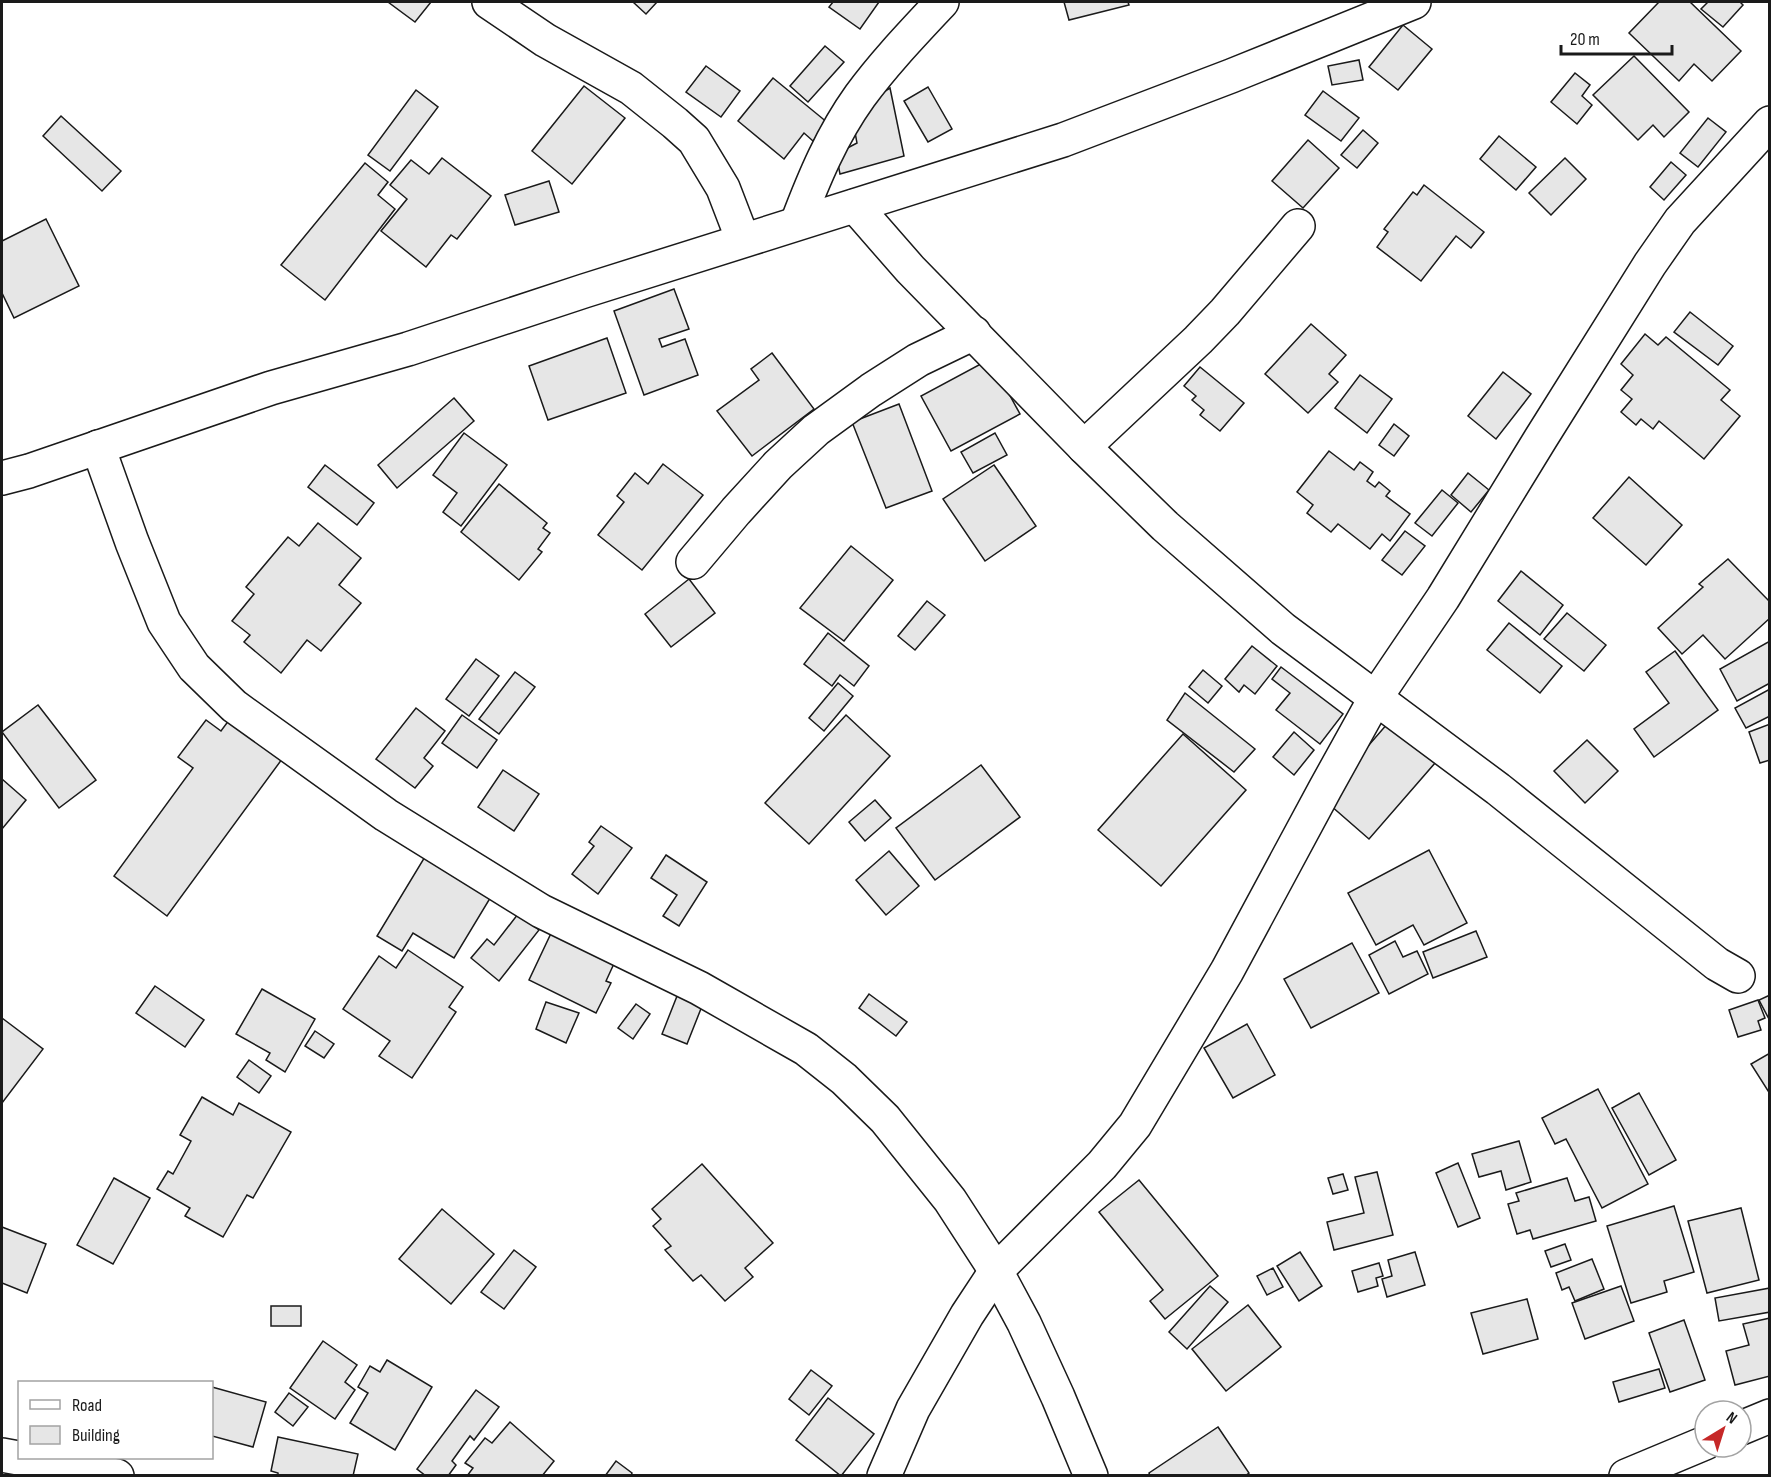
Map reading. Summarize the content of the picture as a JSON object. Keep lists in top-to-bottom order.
{
  "legend": ["Road", "Building"],
  "scale_bar": "20 m",
  "north": "top right"
}
